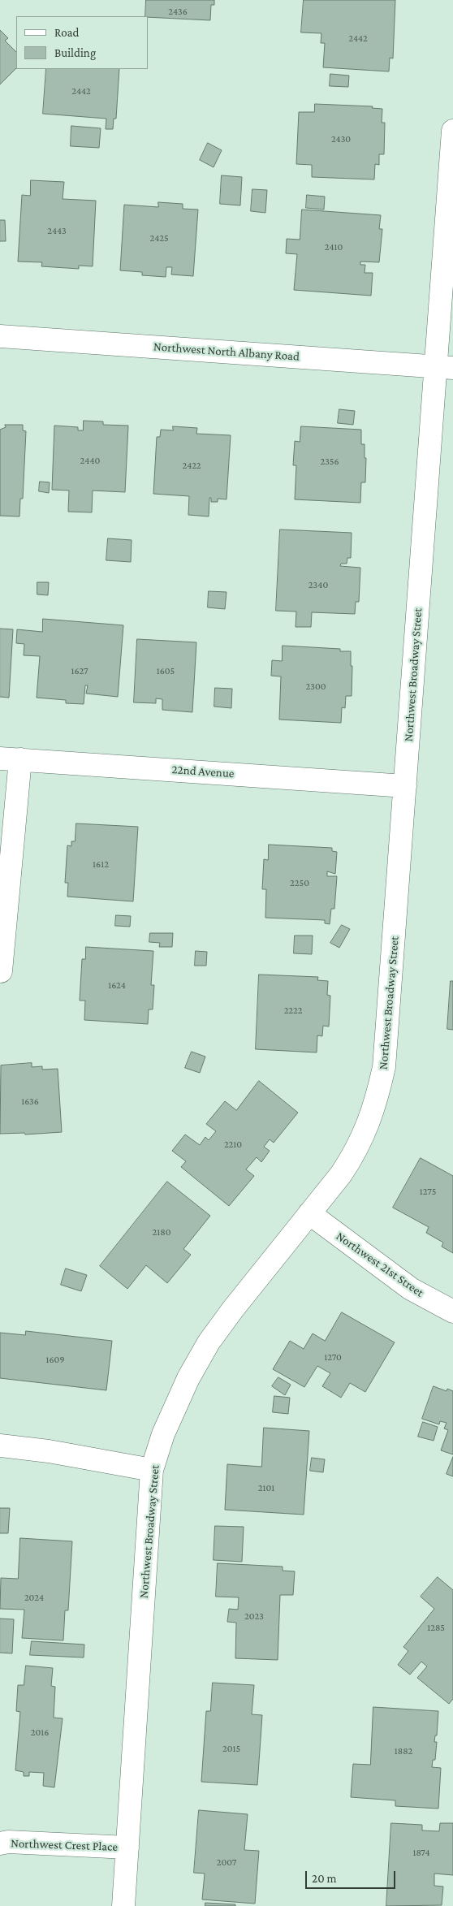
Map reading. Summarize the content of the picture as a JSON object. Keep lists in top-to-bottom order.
{
  "streets": {
    "street": [
      "Northwest North Albany Road",
      "Northwest Broadway Street",
      "22nd Avenue",
      "Northwest 21st Street",
      "Northwest Crest Place"
    ]
  },
  "crossings": [
    ["Northwest North Albany Road", "Northwest Broadway Street"],
    ["Northwest Broadway Street", "22nd Avenue"],
    ["Northwest Broadway Street", "Northwest 21st Street"],
    ["Northwest Broadway Street", "Northwest Crest Place"]
  ],
  "house_numbers": [
    "2436",
    "2442",
    "2442",
    "2430",
    "2443",
    "2425",
    "2410",
    "2440",
    "2356",
    "2422",
    "2340",
    "1627",
    "1605",
    "2300",
    "1612",
    "2250",
    "1624",
    "2222",
    "1636",
    "2210",
    "1275",
    "2180",
    "1270",
    "1609",
    "2101",
    "2024",
    "2023",
    "1285",
    "2016",
    "2015",
    "1882",
    "1874",
    "2007"
  ],
  "legend": ["Road", "Building"],
  "scale_bar": "20 m"
}
